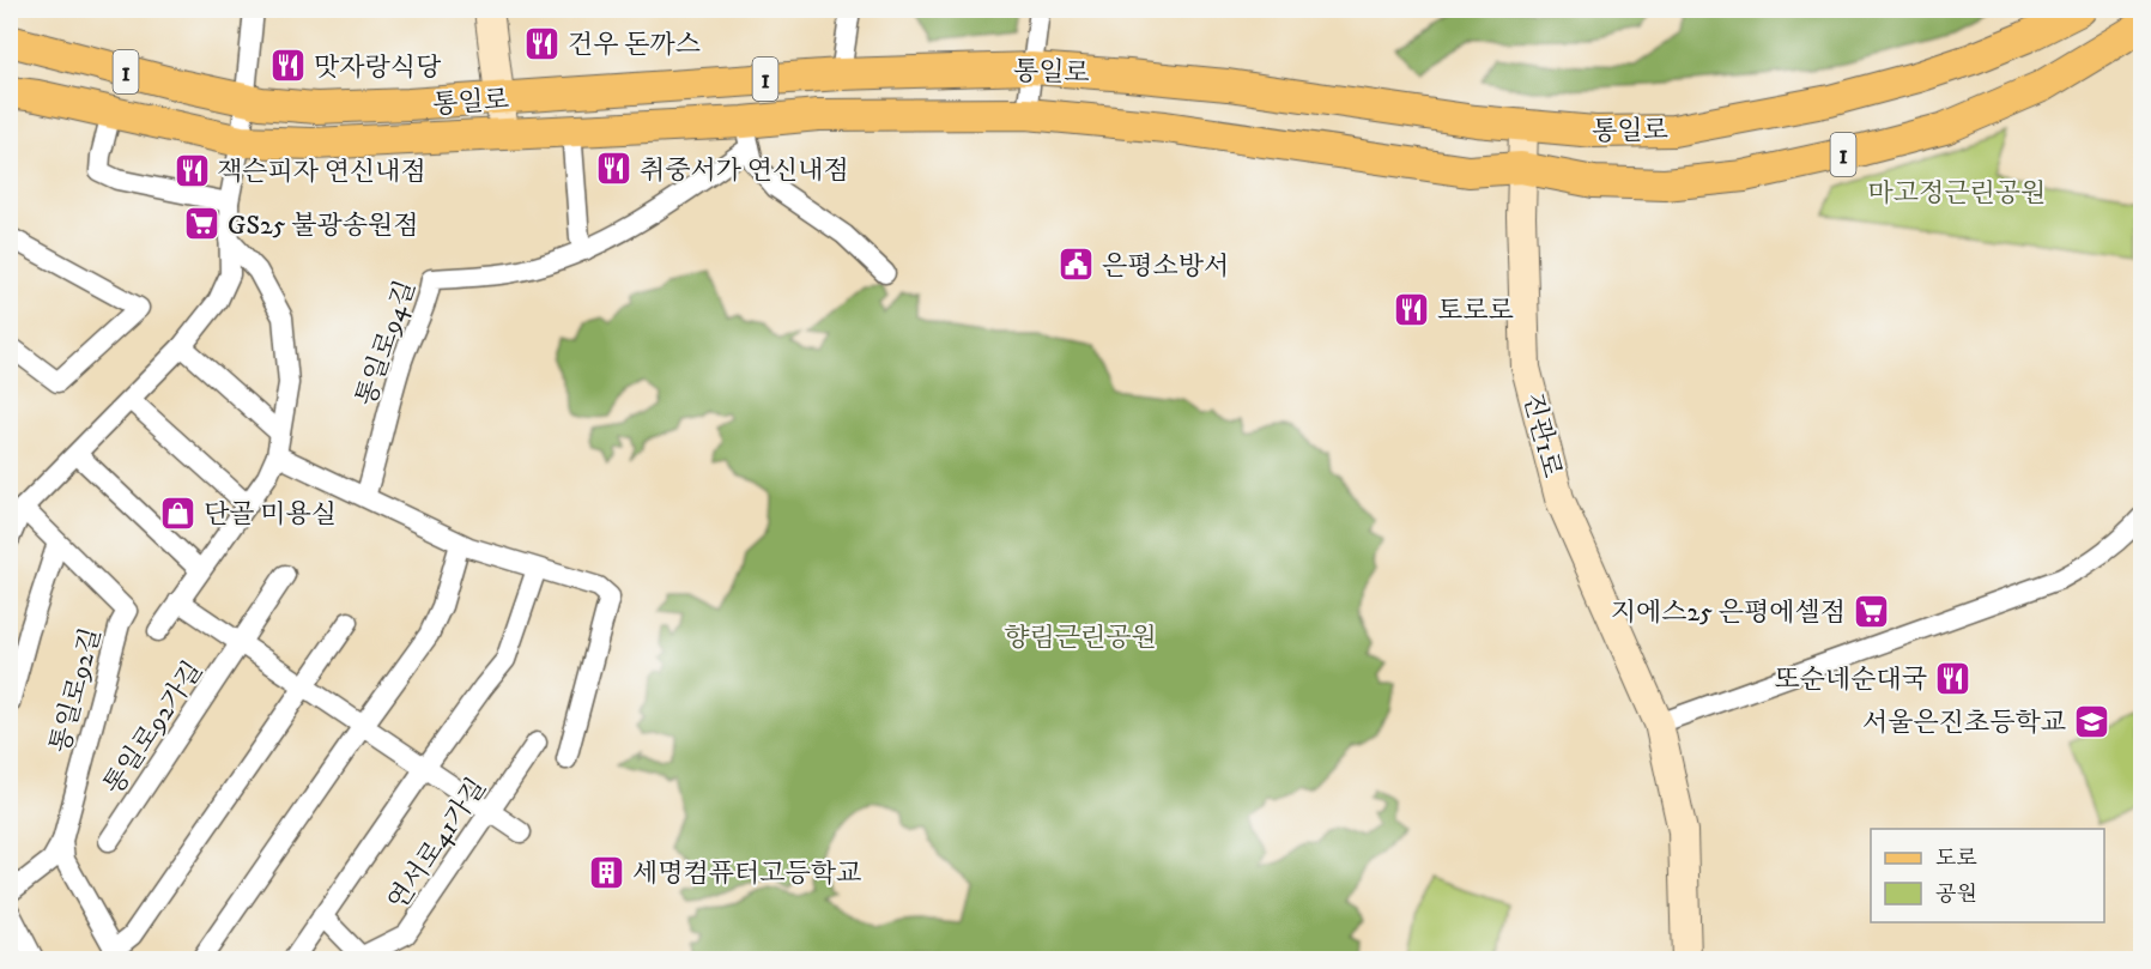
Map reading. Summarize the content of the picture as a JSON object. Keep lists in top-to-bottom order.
{
  "streets": {
    "main road": ["통일로", "1", "진관1로"],
    "street": [
      "통일로94길",
      "통일로92길",
      "통일로92가길",
      "연서로41가길"
    ]
  },
  "crossings": [
    ["통일로", "통일로94길"],
    ["통일로", "진관1로"]
  ],
  "parks": ["마고정근린공원", "향림근린공원"],
  "places": {
    "restaurant": [
      "건우 돈까스",
      "맛자랑식당",
      "취중서가 연신내점",
      "잭슨피자 연신내점",
      "토로로",
      "또순네순대국"
    ],
    "supermarket": ["GS25 불광송원점", "지에스25 은평에셀점"],
    "public building": ["은평소방서"],
    "shop": ["단골 미용실"],
    "school or university": ["서울은진초등학교"],
    "building": ["세명컴퓨터고등학교"]
  },
  "legend": ["도로", "공원"]
}
